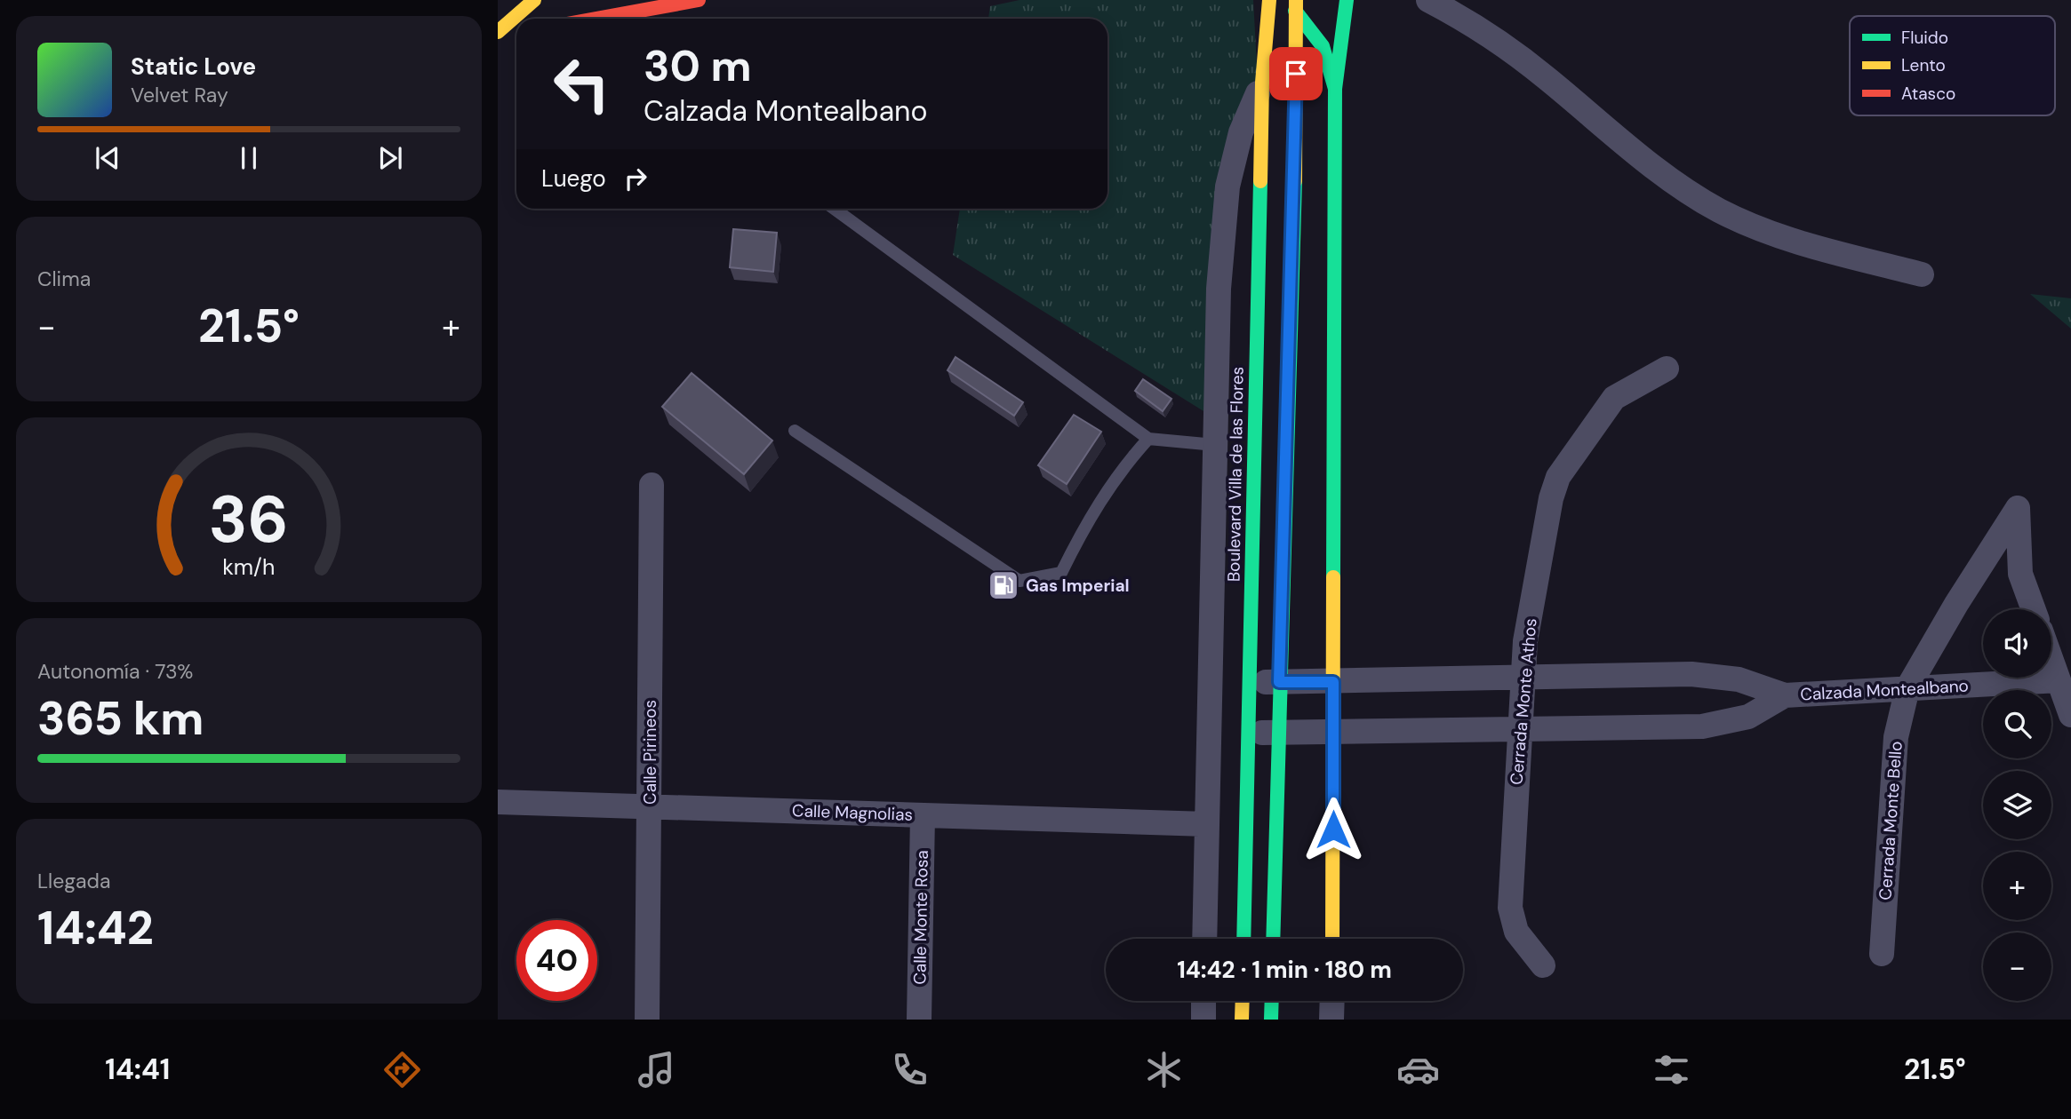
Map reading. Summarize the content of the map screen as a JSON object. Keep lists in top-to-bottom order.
{
  "streets": {
    "main road": ["Boulevard Villa de las Flores"],
    "street": [
      "Calzada Montealbano",
      "Cerrada Monte Athos",
      "Calle Pirineos",
      "Calle Magnolias",
      "Cerrada Monte Bello",
      "Calle Monte Rosa"
    ]
  },
  "crossings": [
    ["Boulevard Villa de las Flores", "Calzada Montealbano"],
    ["Calzada Montealbano", "Cerrada Monte Athos"],
    ["Calzada Montealbano", "Cerrada Monte Bello"],
    ["Calle Pirineos", "Calle Magnolias"],
    ["Calle Magnolias", "Calle Monte Rosa"]
  ],
  "places": {
    "fuel station": ["Gas Imperial"]
  },
  "legend": ["Fluido", "Lento", "Atasco"],
  "page": {
    "turn": ["30 m", "Calzada Montealbano"],
    "song": ["Static Love", "Velvet Ray"],
    "then": "Luego",
    "tile": [
      "Clima",
      ["Autonomía · 73%", "365 km"],
      ["Llegada", "14:42"]
    ],
    "heat": ["−", "21.5°", "+"],
    "map_buttons": ["+", "−"],
    "limit": "40",
    "trip": "14:42 · 1 min · 180 m",
    "tabs": ["14:41", "21.5°"],
    "gauge": ["36", "km/h"]
  }
}
